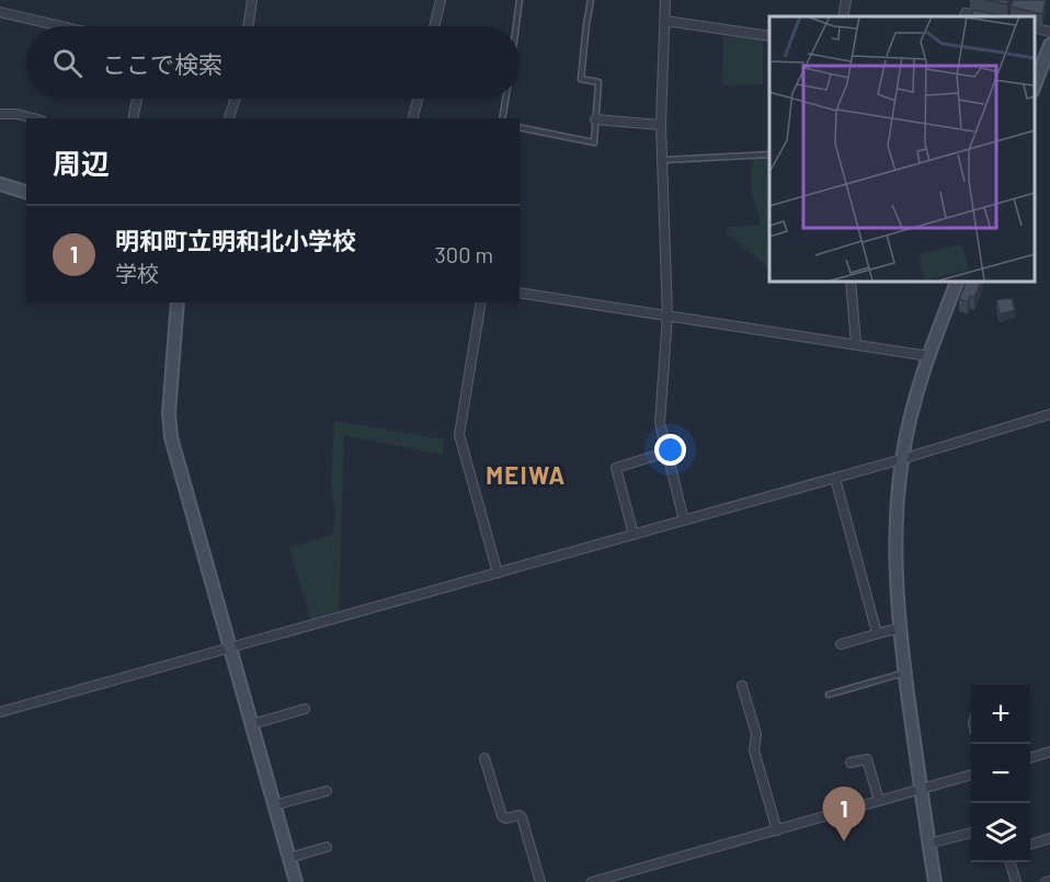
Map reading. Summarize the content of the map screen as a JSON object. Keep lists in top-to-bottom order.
{
  "districts": ["MEIWA"],
  "page": {
    "search": "ここで検索",
    "heading": "周辺",
    "list": [
      {
        "mark": "1",
        "name": "明和町立明和北小学校",
        "note": "学校",
        "value": "300 m"
      }
    ],
    "map_buttons": ["+", "−"],
    "pins": "1"
  }
}
